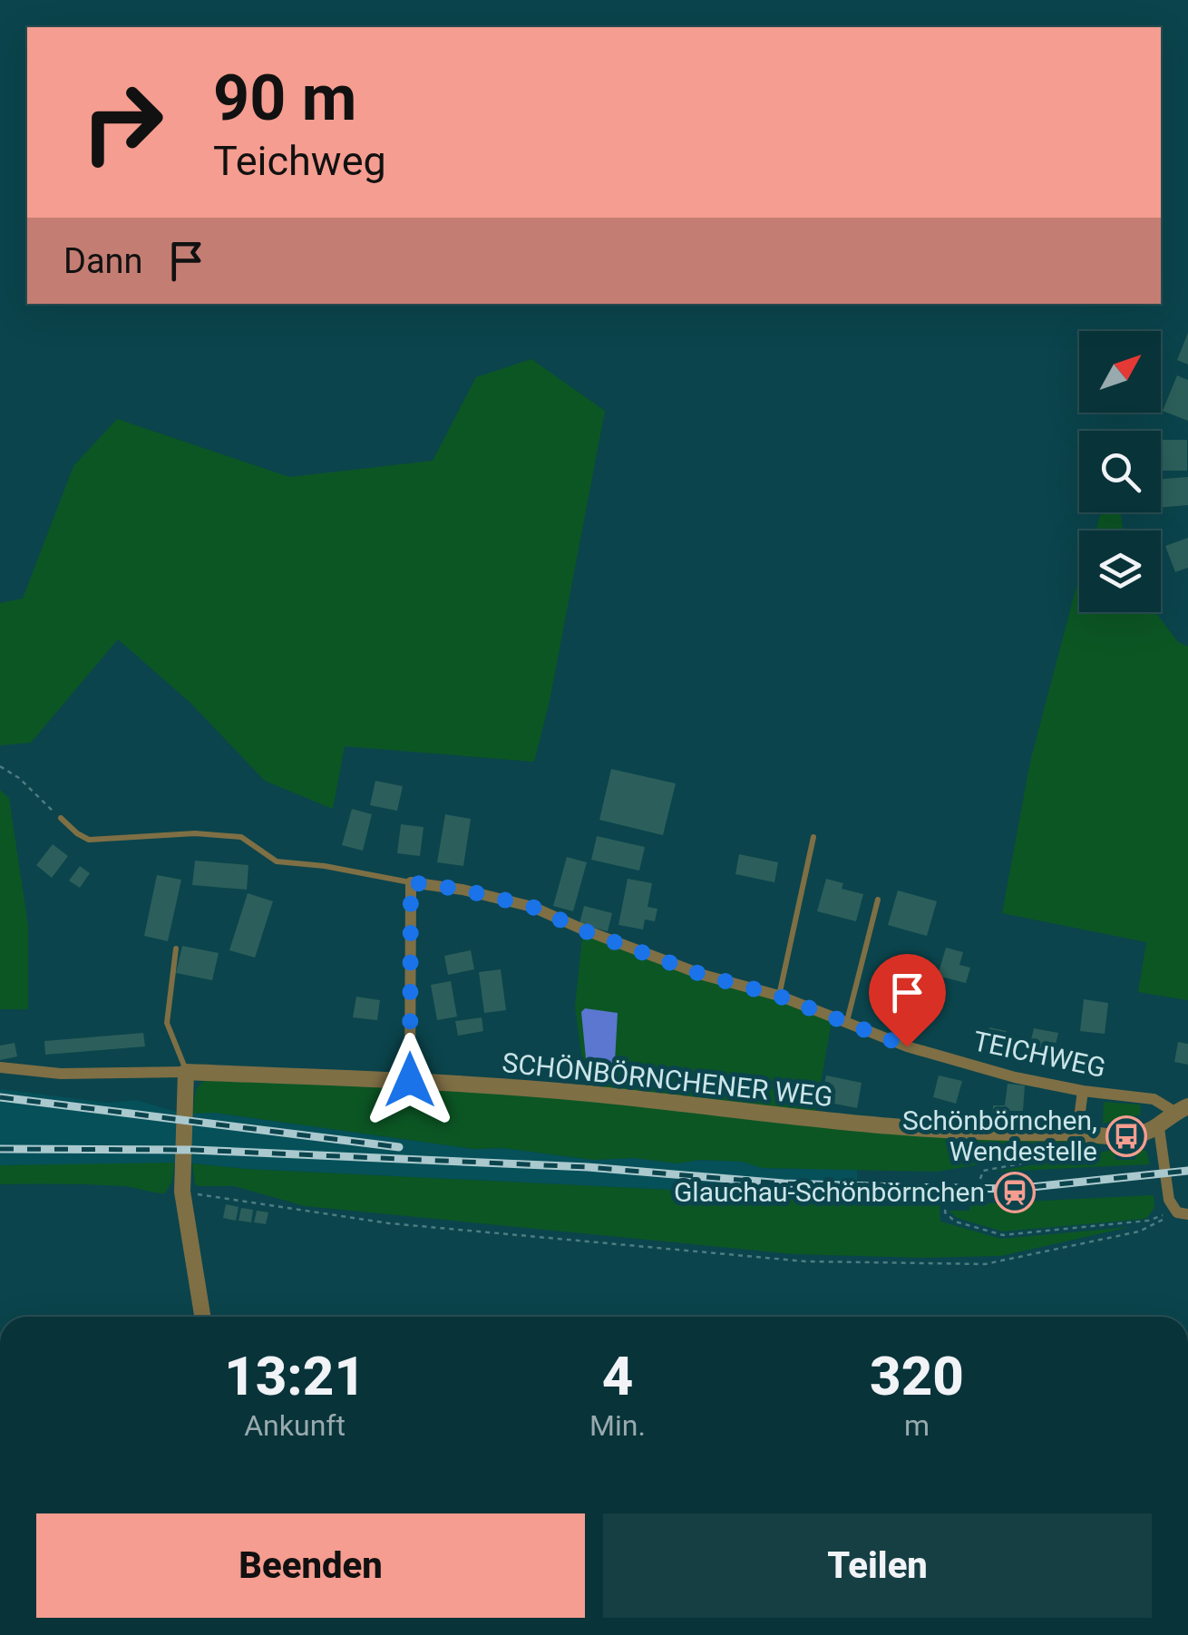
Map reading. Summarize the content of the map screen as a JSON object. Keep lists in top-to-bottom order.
{
  "streets": {
    "street": ["TEICHWEG", "SCHÖNBÖRNCHENER WEG"]
  },
  "places": {
    "bus stop": ["Schönbörnchen, Wendestelle"],
    "station": ["Glauchau-Schönbörnchen"]
  },
  "north": "top right",
  "page": {
    "turn": ["90 m", "Teichweg"],
    "then": "Dann",
    "eta": [
      "13:21",
      "Ankunft",
      "4",
      "Min.",
      "320",
      "m"
    ],
    "buttons": ["Beenden", "Teilen"]
  }
}
